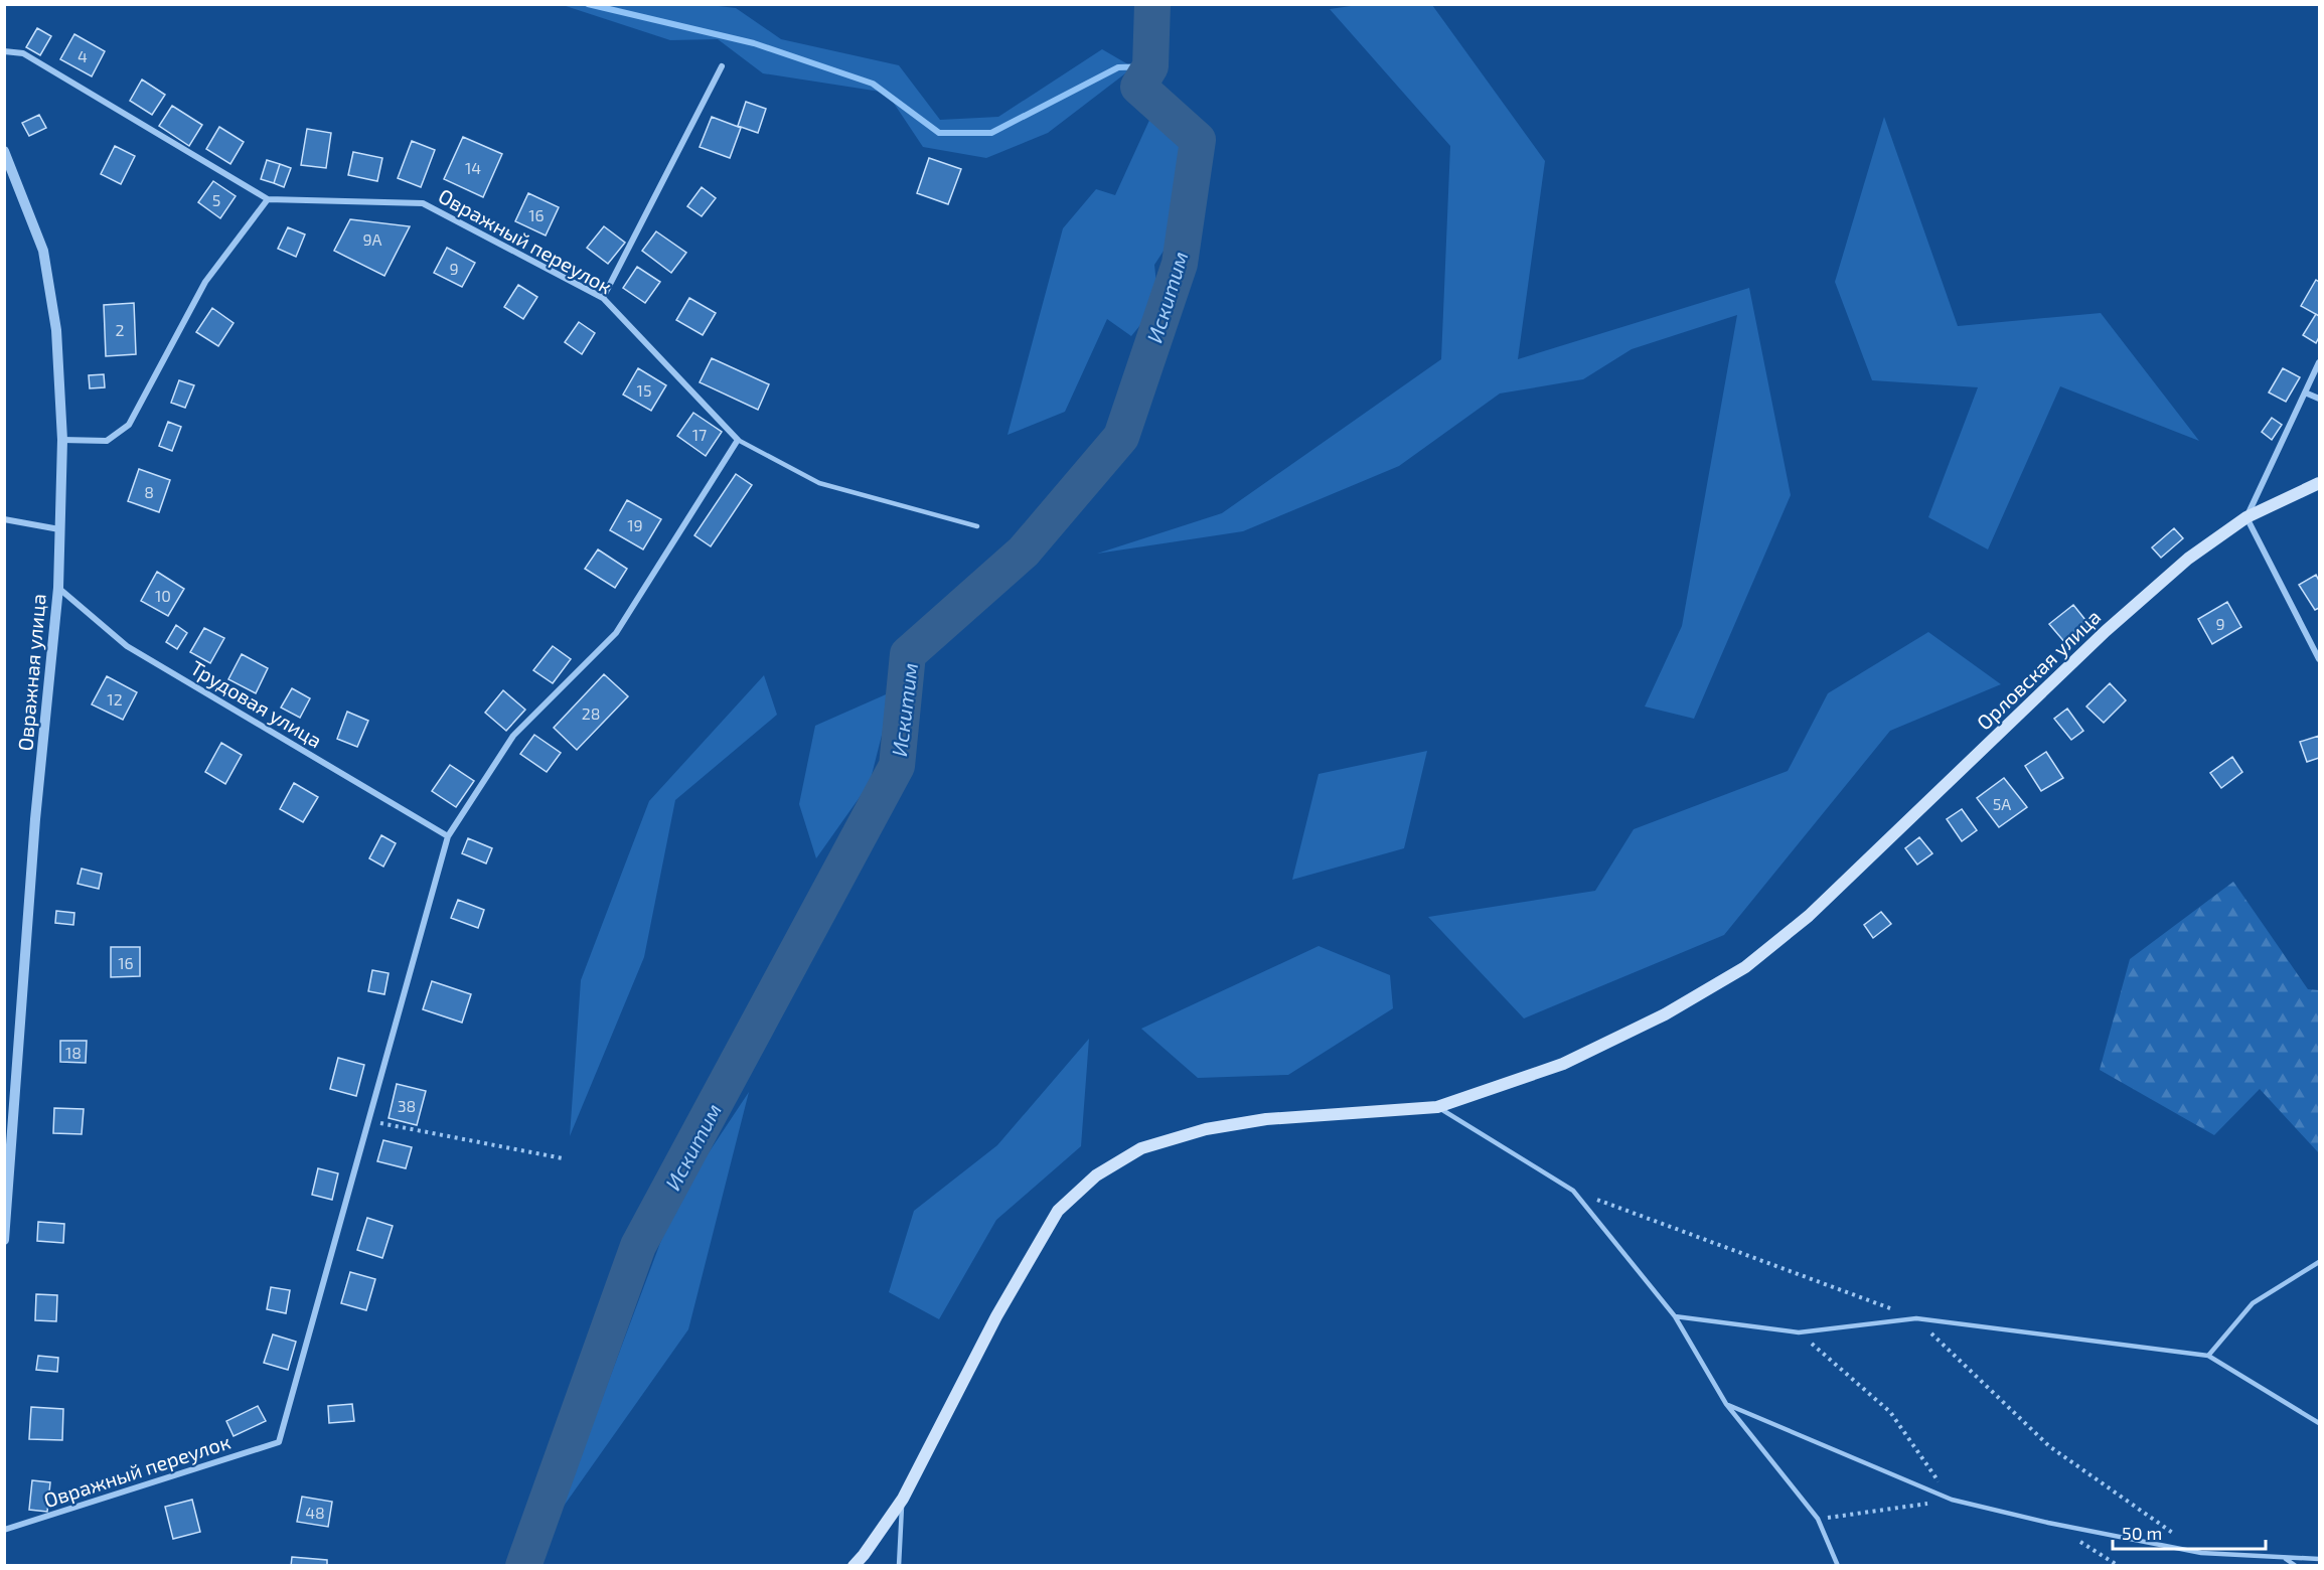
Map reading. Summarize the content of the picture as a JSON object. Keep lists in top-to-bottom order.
{
  "streets": {
    "main road": ["Орловская улица"],
    "street": ["Овражный переулок", "Овражная улица", "Трудовая улица"]
  },
  "crossings": [
    ["Овражная улица", "Трудовая улица"]
  ],
  "water": ["Искитим"],
  "house_numbers": [
    "4",
    "14",
    "5",
    "16",
    "9А",
    "9",
    "2",
    "15",
    "17",
    "8",
    "19",
    "10",
    "9",
    "12",
    "28",
    "5А",
    "16",
    "18",
    "38",
    "48"
  ],
  "scale_bar": "50 m"
}
